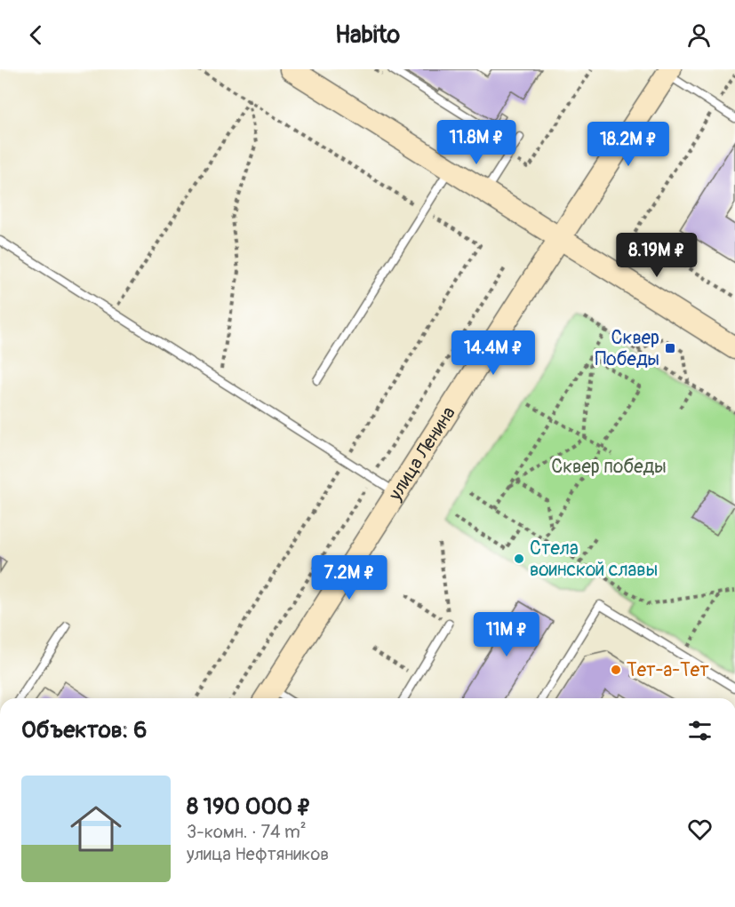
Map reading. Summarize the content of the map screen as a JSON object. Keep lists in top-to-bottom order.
{
  "streets": {
    "main road": ["улица Ленина"]
  },
  "parks": ["Сквер победы"],
  "places": {
    "transit": ["Сквер Победы"],
    "other": ["Стела воинской славы", "Тет-а-Тет"]
  },
  "page": {
    "header": "Habito",
    "price": [
      "11.8M ₽",
      "18.2M ₽",
      "8.19M ₽",
      "14.4M ₽",
      "7.2M ₽",
      "11M ₽"
    ],
    "heading": "Объектов: 6",
    "list": [
      {
        "name": "8 190 000 ₽",
        "note": "3-комн. · 74 m² · улица Нефтяников"
      }
    ]
  }
}
